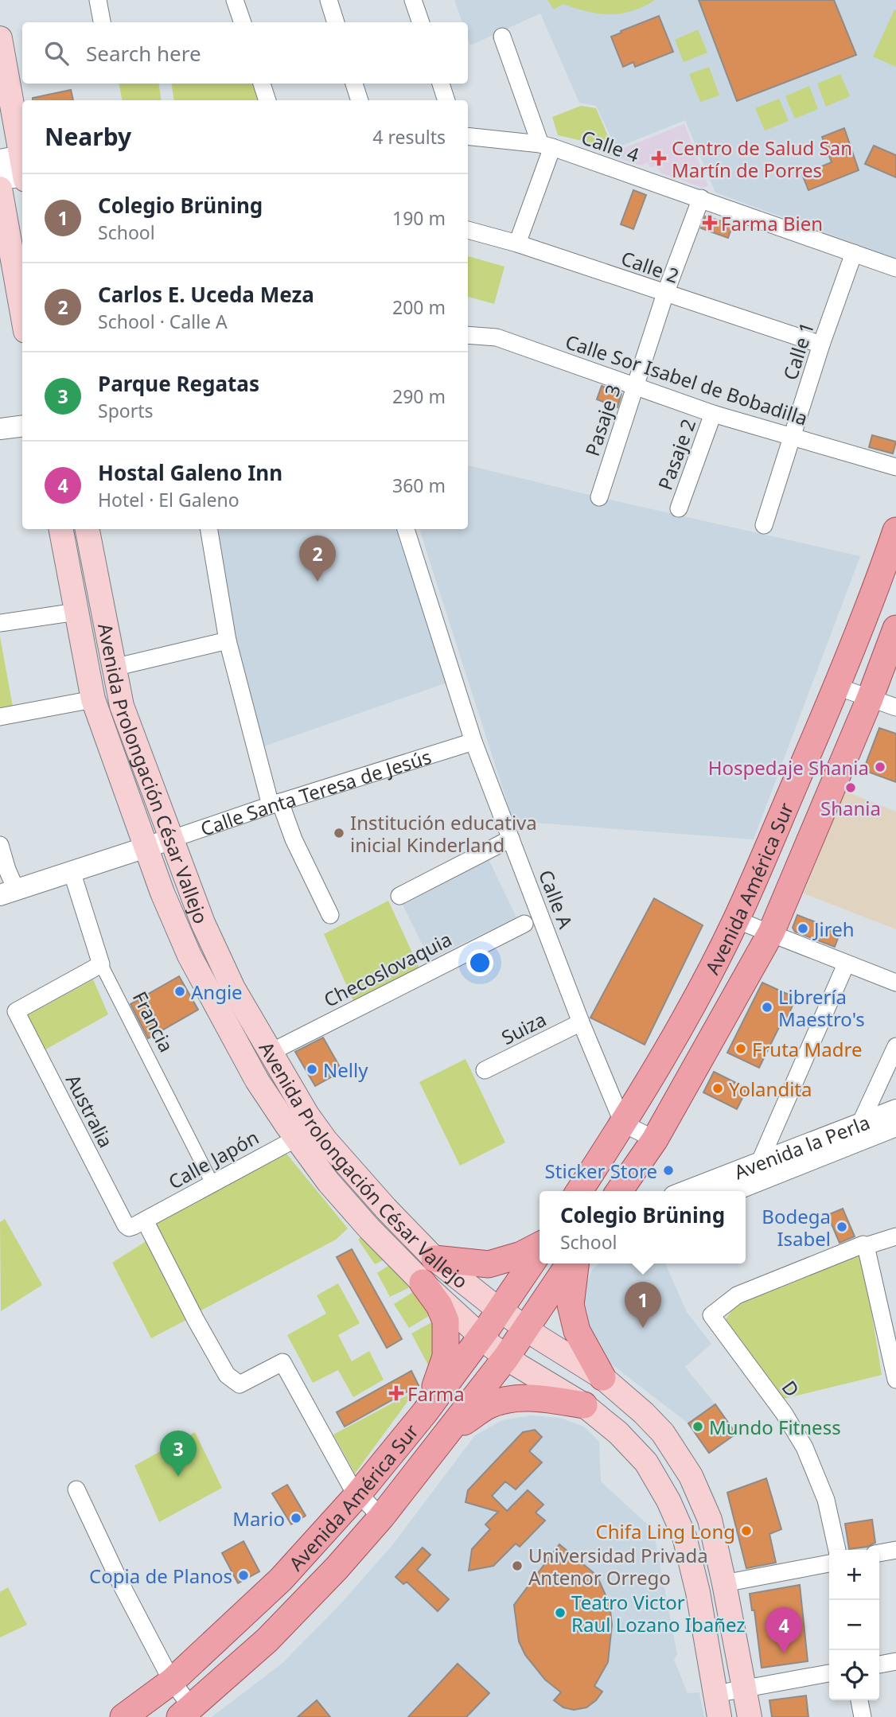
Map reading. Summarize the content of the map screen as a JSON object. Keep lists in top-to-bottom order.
{
  "streets": {
    "main road": ["Avenida Prolongación César Vallejo", "Avenida América Sur"],
    "street": [
      "Calle 4",
      "Calle 2",
      "Calle 1",
      "Calle Sor Isabel de Bobadilla",
      "Pasaje 3",
      "Pasaje 2",
      "Calle Santa Teresa de Jesús",
      "Calle A",
      "Checoslovaquia",
      "Francia",
      "Suiza",
      "Australia",
      "Avenida la Perla",
      "Calle Japón",
      "D"
    ]
  },
  "crossings": [
    ["Calle 4", "Calle 1"],
    ["Calle 4", "Pasaje 3"],
    ["Calle 2", "Calle 1"],
    ["Calle 2", "Pasaje 3"],
    ["Calle 1", "Calle Sor Isabel de Bobadilla"],
    ["Calle Sor Isabel de Bobadilla", "Pasaje 3"],
    ["Calle Sor Isabel de Bobadilla", "Pasaje 2"],
    ["Avenida Prolongación César Vallejo", "Calle Santa Teresa de Jesús"],
    ["Avenida Prolongación César Vallejo", "Avenida América Sur"],
    ["Avenida Prolongación César Vallejo", "Checoslovaquia"],
    ["Avenida Prolongación César Vallejo", "Calle Japón"],
    ["Calle Santa Teresa de Jesús", "Calle A"],
    ["Calle Santa Teresa de Jesús", "Francia"],
    ["Avenida América Sur", "Calle A"],
    ["Calle A", "Suiza"],
    ["Francia", "Australia"],
    ["Francia", "Calle Japón"],
    ["Australia", "Calle Japón"]
  ],
  "places": {
    "health": ["Centro de Salud San Martín de Porres", "Farma Bien", "Farma"],
    "other": [
      "Hospedaje Shania",
      "Shania",
      "Institución educativa inicial Kinderland",
      "Jireh",
      "Angie",
      "Librería Maestro's",
      "Fruta Madre",
      "Nelly",
      "Yolandita",
      "Sticker Store",
      "Bodega Isabel",
      "Mundo Fitness",
      "Mario",
      "Chifa Ling Long",
      "Universidad Privada Antenor Orrego",
      "Copia de Planos",
      "Teatro Victor Raul Lozano Ibañez"
    ]
  },
  "page": {
    "search": "Search here",
    "heading": ["Nearby", "4 results"],
    "list": [
      {
        "mark": "1",
        "name": "Colegio Brüning",
        "note": "School",
        "value": "190 m"
      },
      {
        "mark": "2",
        "name": "Carlos E. Uceda Meza",
        "note": "School · Calle A",
        "value": "200 m"
      },
      {
        "mark": "3",
        "name": "Parque Regatas",
        "note": "Sports",
        "value": "290 m"
      },
      {
        "mark": "4",
        "name": "Hostal Galeno Inn",
        "note": "Hotel · El Galeno",
        "value": "360 m"
      }
    ],
    "pins": [
      "2",
      "1",
      "3",
      "4"
    ],
    "popup": ["Colegio Brüning", "School"],
    "map_buttons": ["+", "−"]
  }
}
